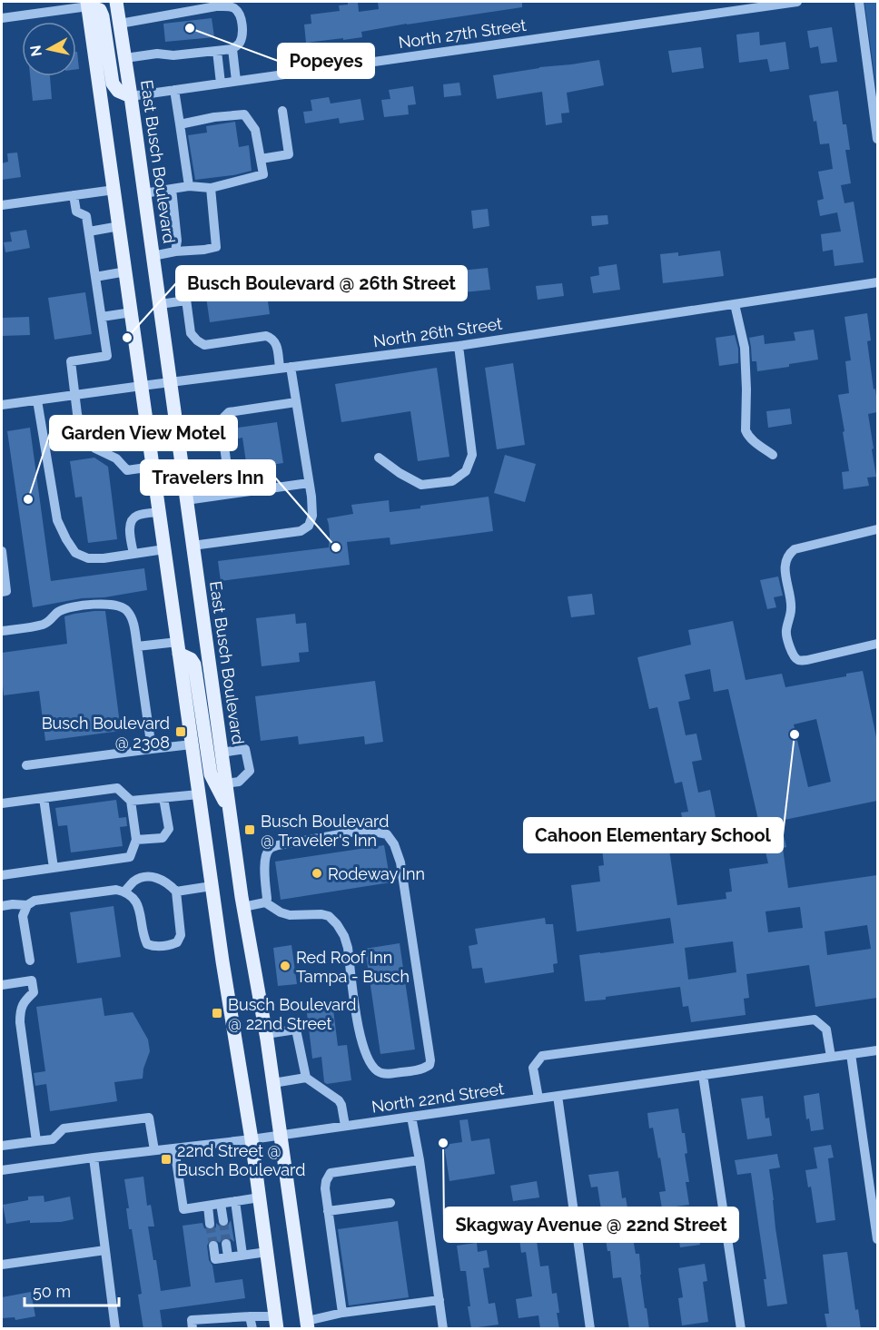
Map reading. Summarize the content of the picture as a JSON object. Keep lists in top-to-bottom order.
{
  "streets": {
    "main road": ["East Busch Boulevard"],
    "street": ["North 27th Street", "North 26th Street", "North 22nd Street"]
  },
  "crossings": [
    ["North 27th Street", "East Busch Boulevard"],
    ["East Busch Boulevard", "North 26th Street"],
    ["East Busch Boulevard", "North 22nd Street"]
  ],
  "places": {
    "other": [
      "Popeyes",
      "Busch Boulevard @ 26th Street",
      "Garden View Motel",
      "Travelers Inn",
      "Cahoon Elementary School",
      "Rodeway Inn",
      "Red Roof Inn Tampa - Busch",
      "Skagway Avenue @ 22nd Street"
    ],
    "transit": [
      "Busch Boulevard @ 2308",
      "Busch Boulevard @ Traveler's Inn",
      "Busch Boulevard @ 22nd Street",
      "22nd Street @ Busch Boulevard"
    ]
  },
  "scale_bar": "50 m",
  "north": "left"
}
